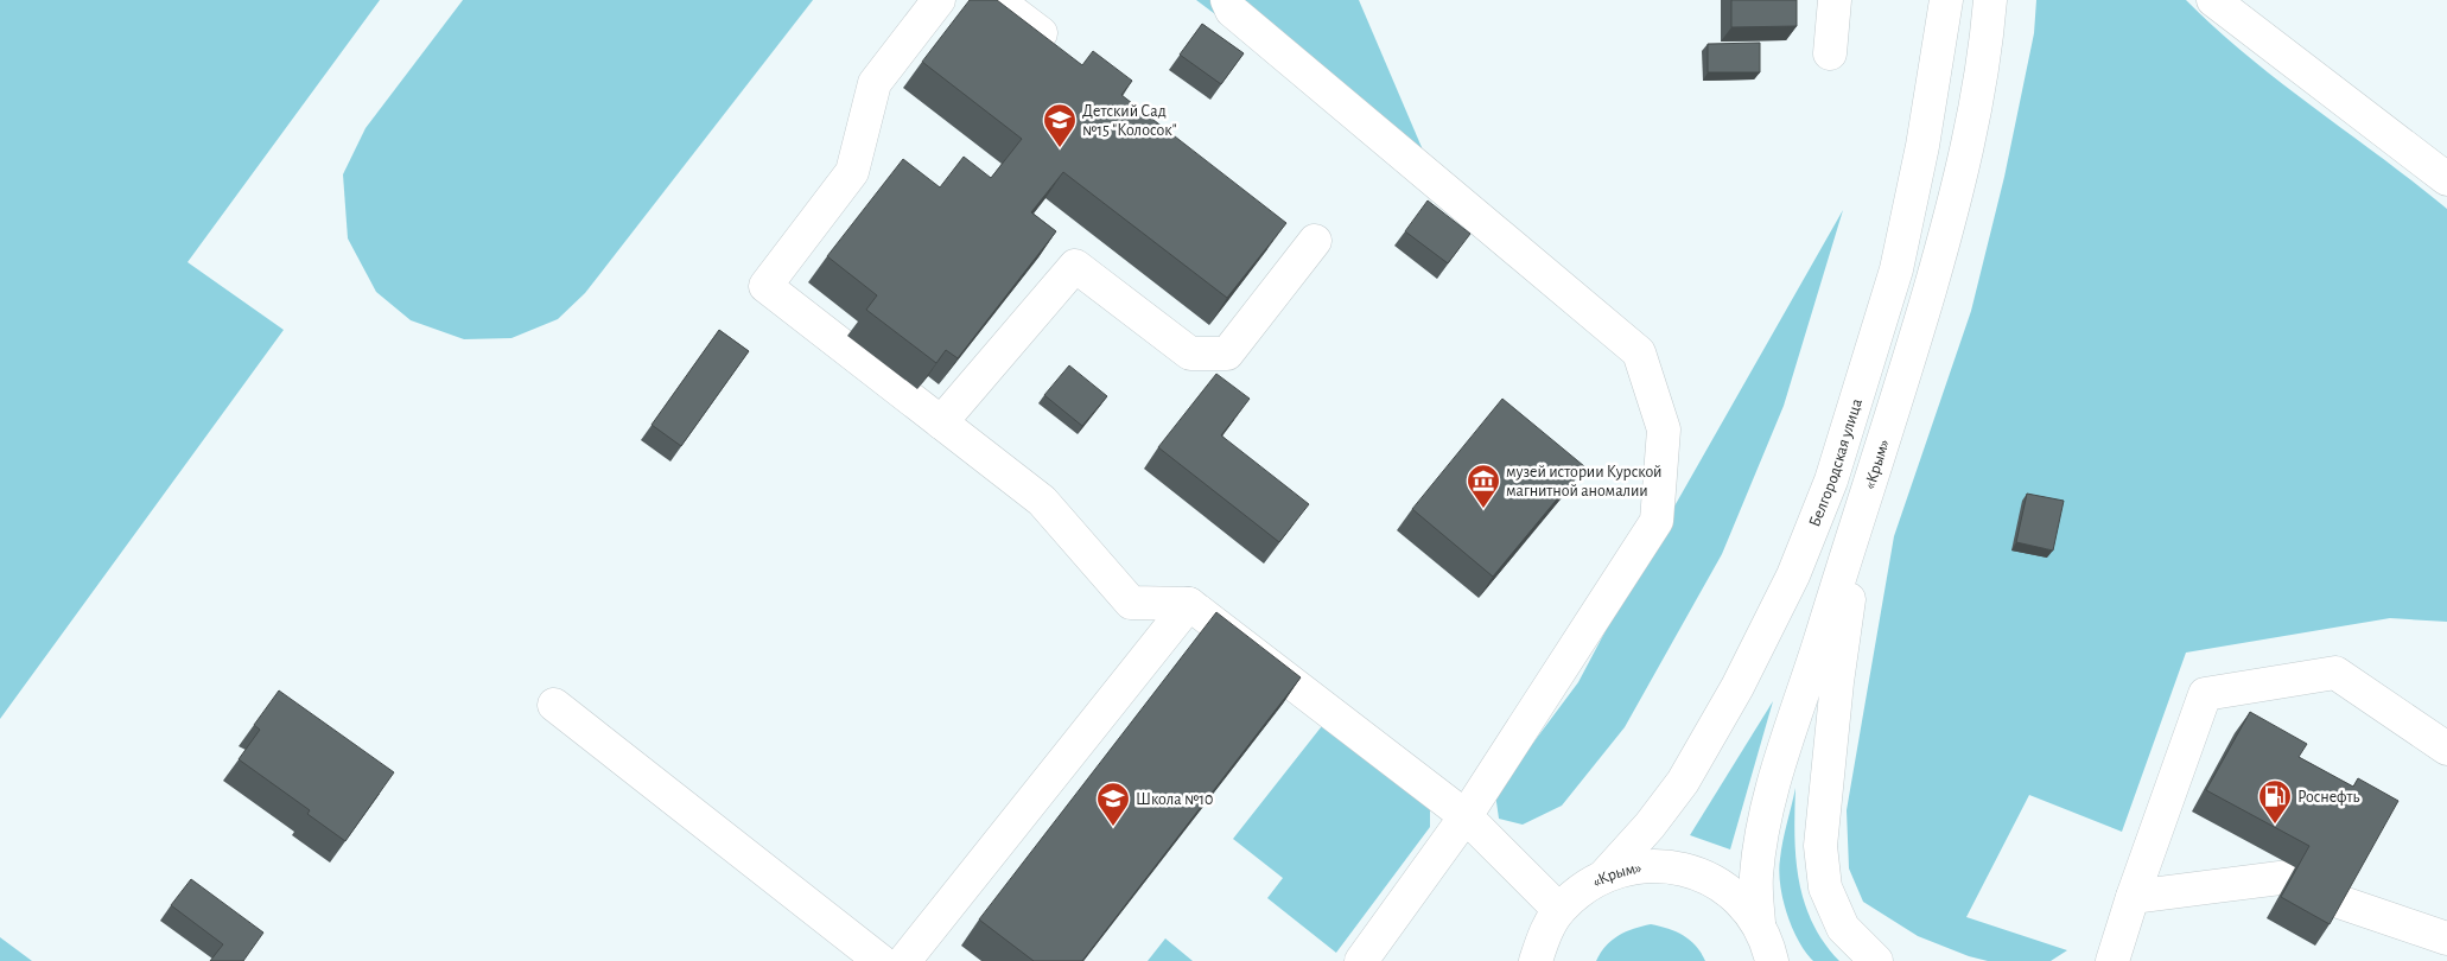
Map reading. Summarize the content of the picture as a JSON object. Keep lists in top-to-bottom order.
{
  "streets": {
    "main road": ["Белгородская улица", "«Крым»"]
  },
  "crossings": [
    ["Белгородская улица", "«Крым»"]
  ],
  "places": {
    "school or university": ["Детский Сад №15 \"Колосок\"", "Школа №10"],
    "museum": ["музей истории Курской магнитной аномалии"],
    "fuel station": ["Роснефть"]
  }
}
